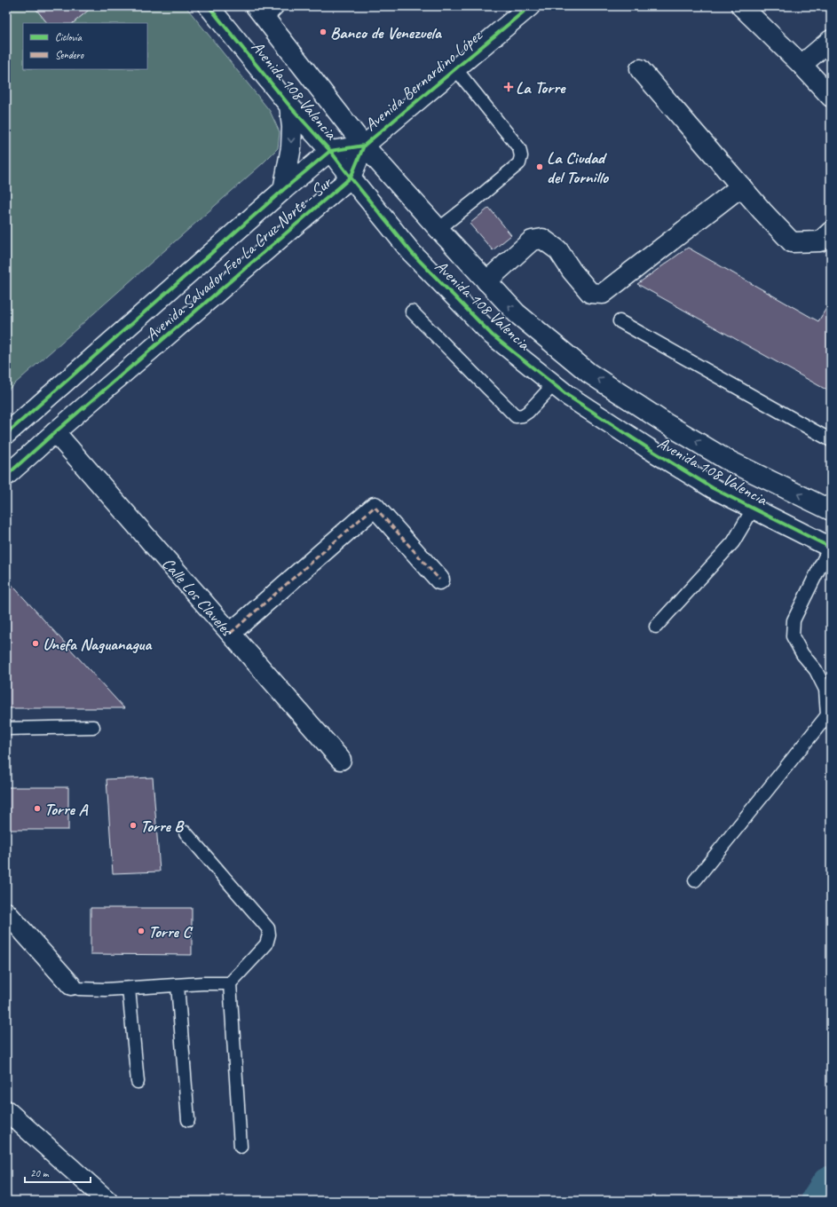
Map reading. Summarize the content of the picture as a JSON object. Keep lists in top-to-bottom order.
{
  "streets": {
    "street": [
      "Avenida Bernardino López",
      "Avenida 108 Valencia",
      "Avenida Salvador Feo La Cruz Norte - Sur",
      "Calle Los Claveles"
    ]
  },
  "crossings": [
    ["Avenida Bernardino López", "Avenida 108 Valencia"],
    ["Avenida Bernardino López", "Avenida Salvador Feo La Cruz Norte - Sur"],
    ["Avenida 108 Valencia", "Avenida Salvador Feo La Cruz Norte - Sur"],
    ["Avenida Salvador Feo La Cruz Norte - Sur", "Calle Los Claveles"]
  ],
  "places": {
    "other": [
      "Banco de Venezuela",
      "La Ciudad del Tornillo",
      "Unefa Naguanagua",
      "Torre A",
      "Torre B",
      "Torre C"
    ],
    "health": ["La Torre"]
  },
  "legend": ["Ciclovía", "Sendero"],
  "scale_bar": "20 m"
}
